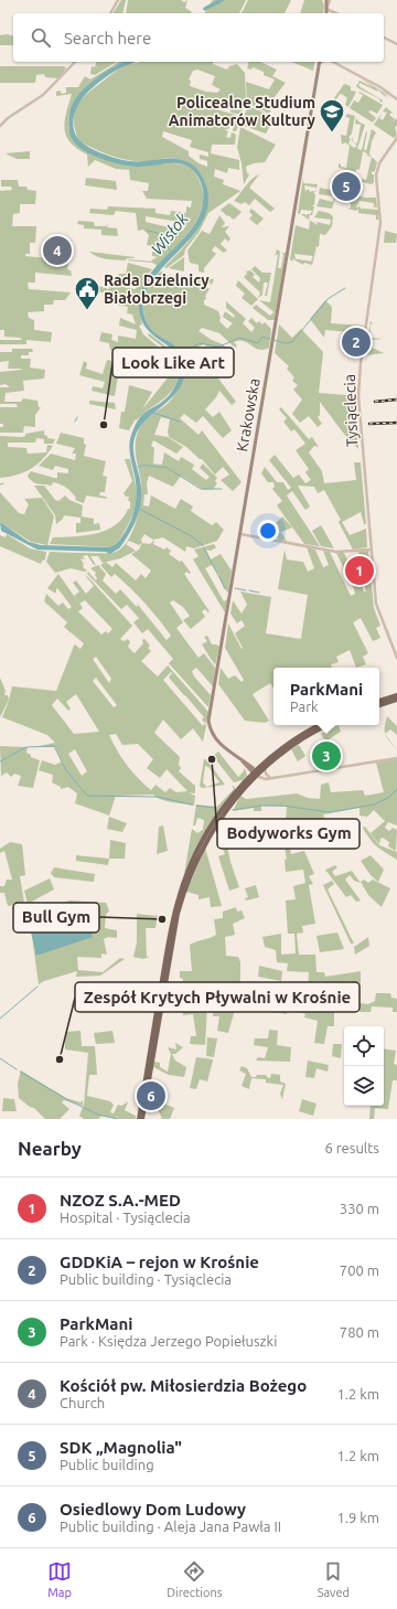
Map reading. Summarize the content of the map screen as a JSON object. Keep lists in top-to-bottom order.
{
  "streets": {
    "main road": ["Krakowska"],
    "street": ["Tysiąclecia"]
  },
  "water": ["Wisłok"],
  "places": {
    "school or university": ["Policealne Studium Animatorów Kultury"],
    "public building": ["Rada Dzielnicy Białobrzegi"],
    "other": [
      "Look Like Art",
      "Bodyworks Gym",
      "Bull Gym",
      "Zespół Krytych Pływalni w Krośnie"
    ]
  },
  "page": {
    "search": "Search here",
    "pins": [
      "5",
      "4",
      "2",
      "1",
      "3",
      "6"
    ],
    "popup": ["ParkMani", "Park"],
    "heading": ["Nearby", "6 results"],
    "list": [
      {
        "mark": "1",
        "name": "NZOZ S.A.-MED",
        "note": "Hospital · Tysiąclecia",
        "value": "330 m"
      },
      {
        "mark": "2",
        "name": "GDDKiA – rejon w Krośnie",
        "note": "Public building · Tysiąclecia",
        "value": "700 m"
      },
      {
        "mark": "3",
        "name": "ParkMani",
        "note": "Park · Księdza Jerzego Popiełuszki",
        "value": "780 m"
      },
      {
        "mark": "4",
        "name": "Kościół pw. Miłosierdzia Bożego",
        "note": "Church",
        "value": "1.2 km"
      },
      {
        "mark": "5",
        "name": "SDK „Magnolia\"",
        "note": "Public building",
        "value": "1.2 km"
      },
      {
        "mark": "6",
        "name": "Osiedlowy Dom Ludowy",
        "note": "Public building · Aleja Jana Pawła II",
        "value": "1.9 km"
      }
    ],
    "nav": ["Map", "Directions", "Saved"]
  }
}
